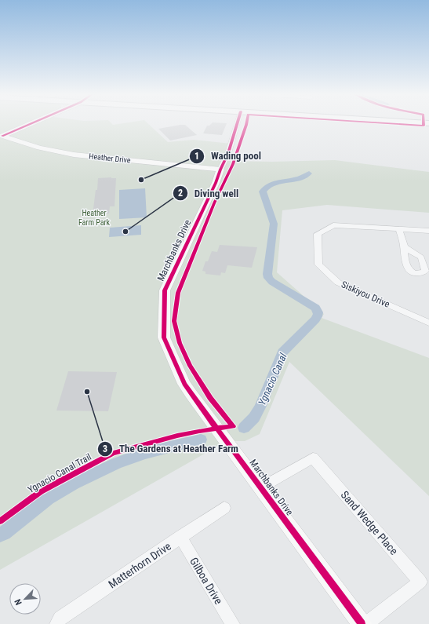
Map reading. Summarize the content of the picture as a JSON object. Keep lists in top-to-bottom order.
{
  "streets": {
    "street": [
      "Heather Drive",
      "Marchbanks Drive",
      "Siskiyou Drive",
      "Sand Wedge Place",
      "Matterhorn Drive",
      "Gilboa Drive"
    ],
    "cycle path": ["Ygnacio Canal Trail"]
  },
  "crossings": [
    ["Heather Drive", "Marchbanks Drive"],
    ["Marchbanks Drive", "Sand Wedge Place"],
    ["Matterhorn Drive", "Gilboa Drive"]
  ],
  "water": ["Ygnacio Canal"],
  "parks": ["Heather Farm Park"],
  "places": ["Wading pool", "Diving well", "The Gardens at Heather Farm"],
  "north": "bottom left"
}
